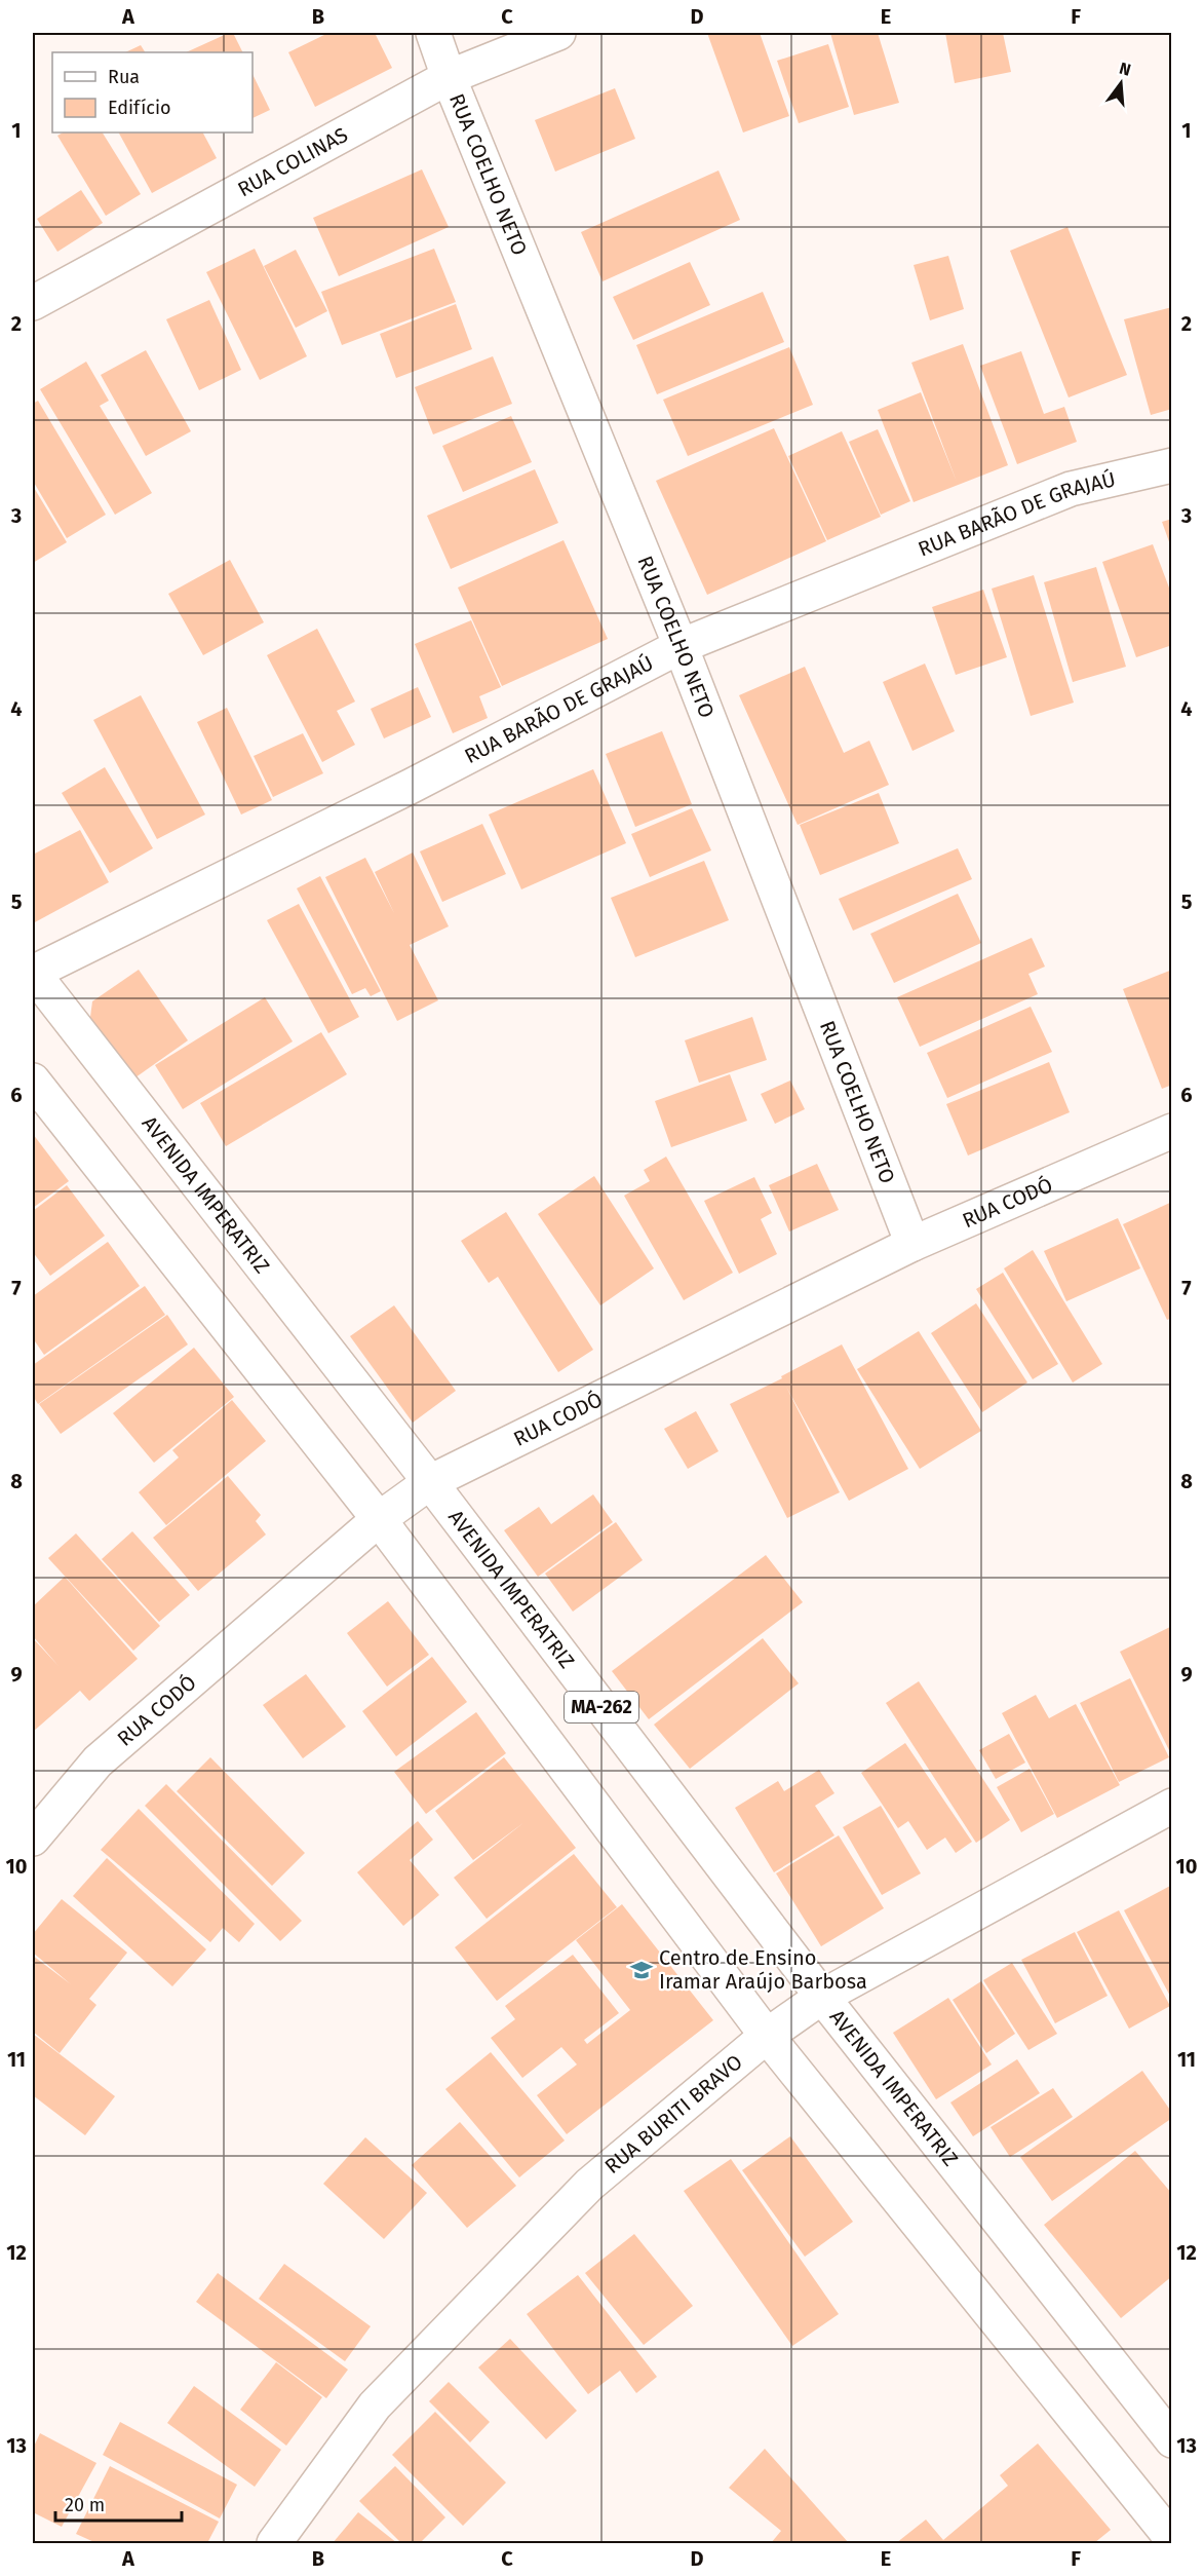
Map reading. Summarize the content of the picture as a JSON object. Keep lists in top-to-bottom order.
{
  "streets": {
    "street": [
      "RUA COLINAS",
      "RUA COELHO NETO",
      "RUA BARÃO DE GRAJAÚ",
      "AVENIDA IMPERATRIZ",
      "RUA CODÓ",
      "MA-262",
      "RUA BURITI BRAVO"
    ]
  },
  "crossings": [
    ["RUA COLINAS", "RUA COELHO NETO"],
    ["RUA COELHO NETO", "RUA BARÃO DE GRAJAÚ"],
    ["RUA COELHO NETO", "RUA CODÓ"],
    ["RUA BARÃO DE GRAJAÚ", "AVENIDA IMPERATRIZ"],
    ["AVENIDA IMPERATRIZ", "RUA CODÓ"],
    ["AVENIDA IMPERATRIZ", "RUA BURITI BRAVO"]
  ],
  "places": {
    "school or university": ["Centro de Ensino Iramar Araújo Barbosa"]
  },
  "legend": ["Rua", "Edifício"],
  "scale_bar": "20 m",
  "north": "top",
  "grid": {
    "columns": [
      "A",
      "B",
      "C",
      "D",
      "E",
      "F"
    ],
    "rows": [
      "1",
      "2",
      "3",
      "4",
      "5",
      "6",
      "7",
      "8",
      "9",
      "10",
      "11",
      "12",
      "13"
    ]
  }
}
